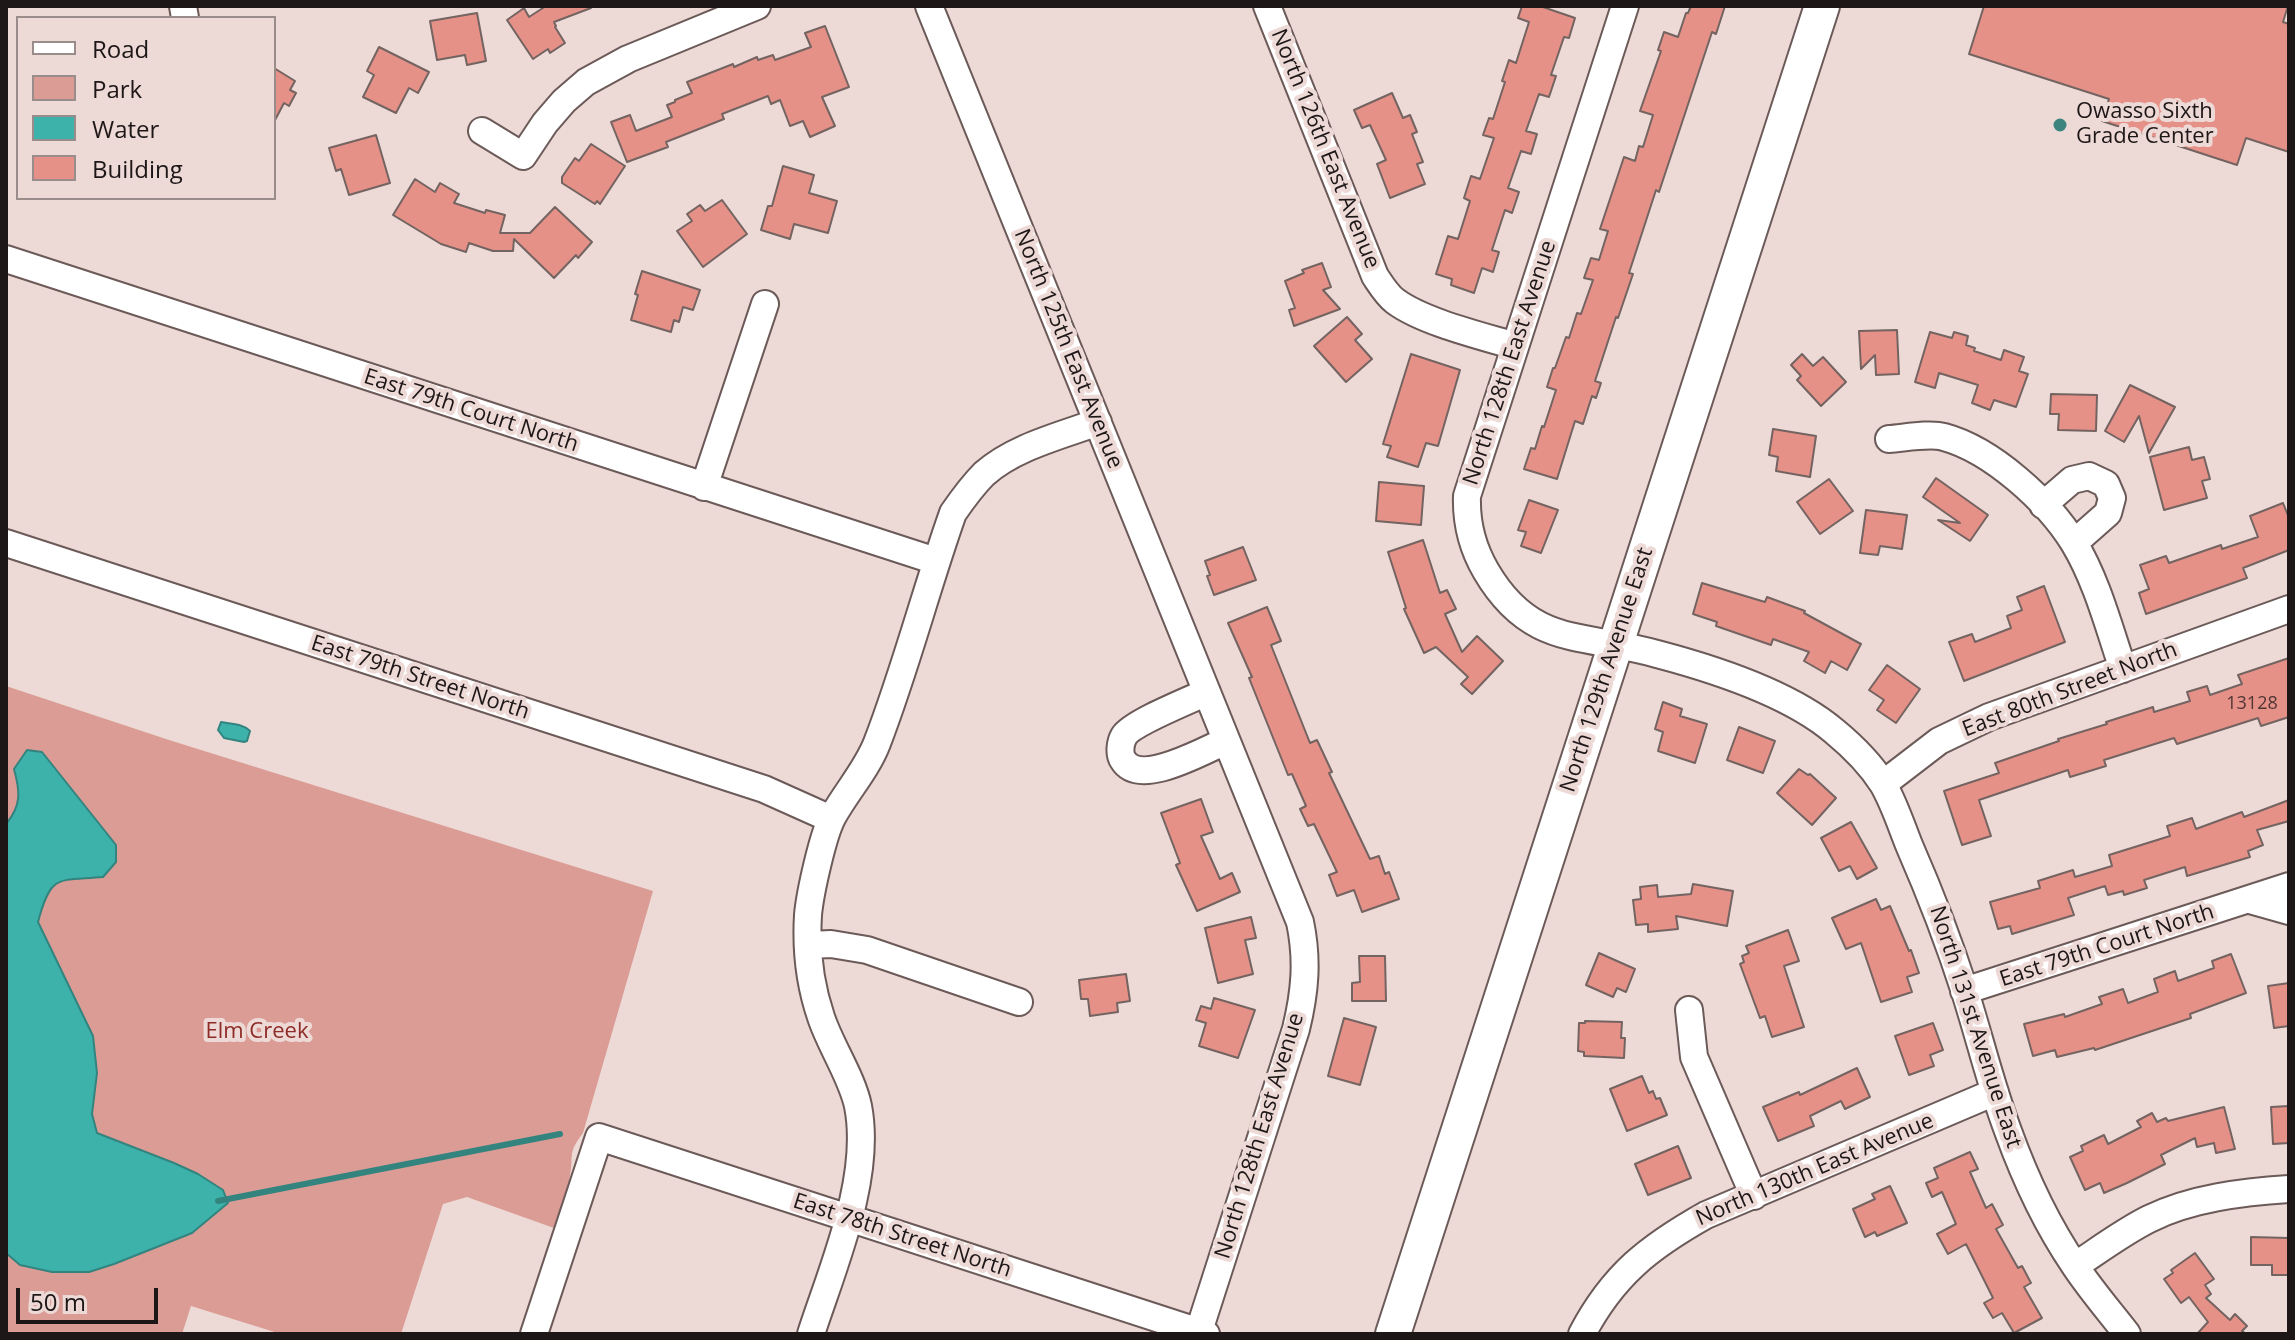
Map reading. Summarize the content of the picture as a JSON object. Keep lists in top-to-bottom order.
{
  "streets": {
    "main road": ["North 129th Avenue East"],
    "street": [
      "North 126th East Avenue",
      "North 125th East Avenue",
      "North 128th East Avenue",
      "East 79th Court North",
      "East 79th Street North",
      "East 80th Street North",
      "North 131st Avenue East",
      "North 130th East Avenue",
      "East 78th Street North"
    ]
  },
  "crossings": [
    ["North 126th East Avenue", "North 128th East Avenue"],
    ["North 125th East Avenue", "North 128th East Avenue"],
    ["North 128th East Avenue", "North 129th Avenue East"],
    ["North 128th East Avenue", "East 78th Street North"],
    ["East 79th Court North", "North 131st Avenue East"],
    ["East 80th Street North", "North 131st Avenue East"],
    ["North 131st Avenue East", "North 130th East Avenue"]
  ],
  "parks": ["Elm Creek"],
  "places": ["Owasso Sixth Grade Center"],
  "house_numbers": ["13128"],
  "legend": [
    "Road",
    "Park",
    "Water",
    "Building"
  ],
  "scale_bar": "50 m"
}
